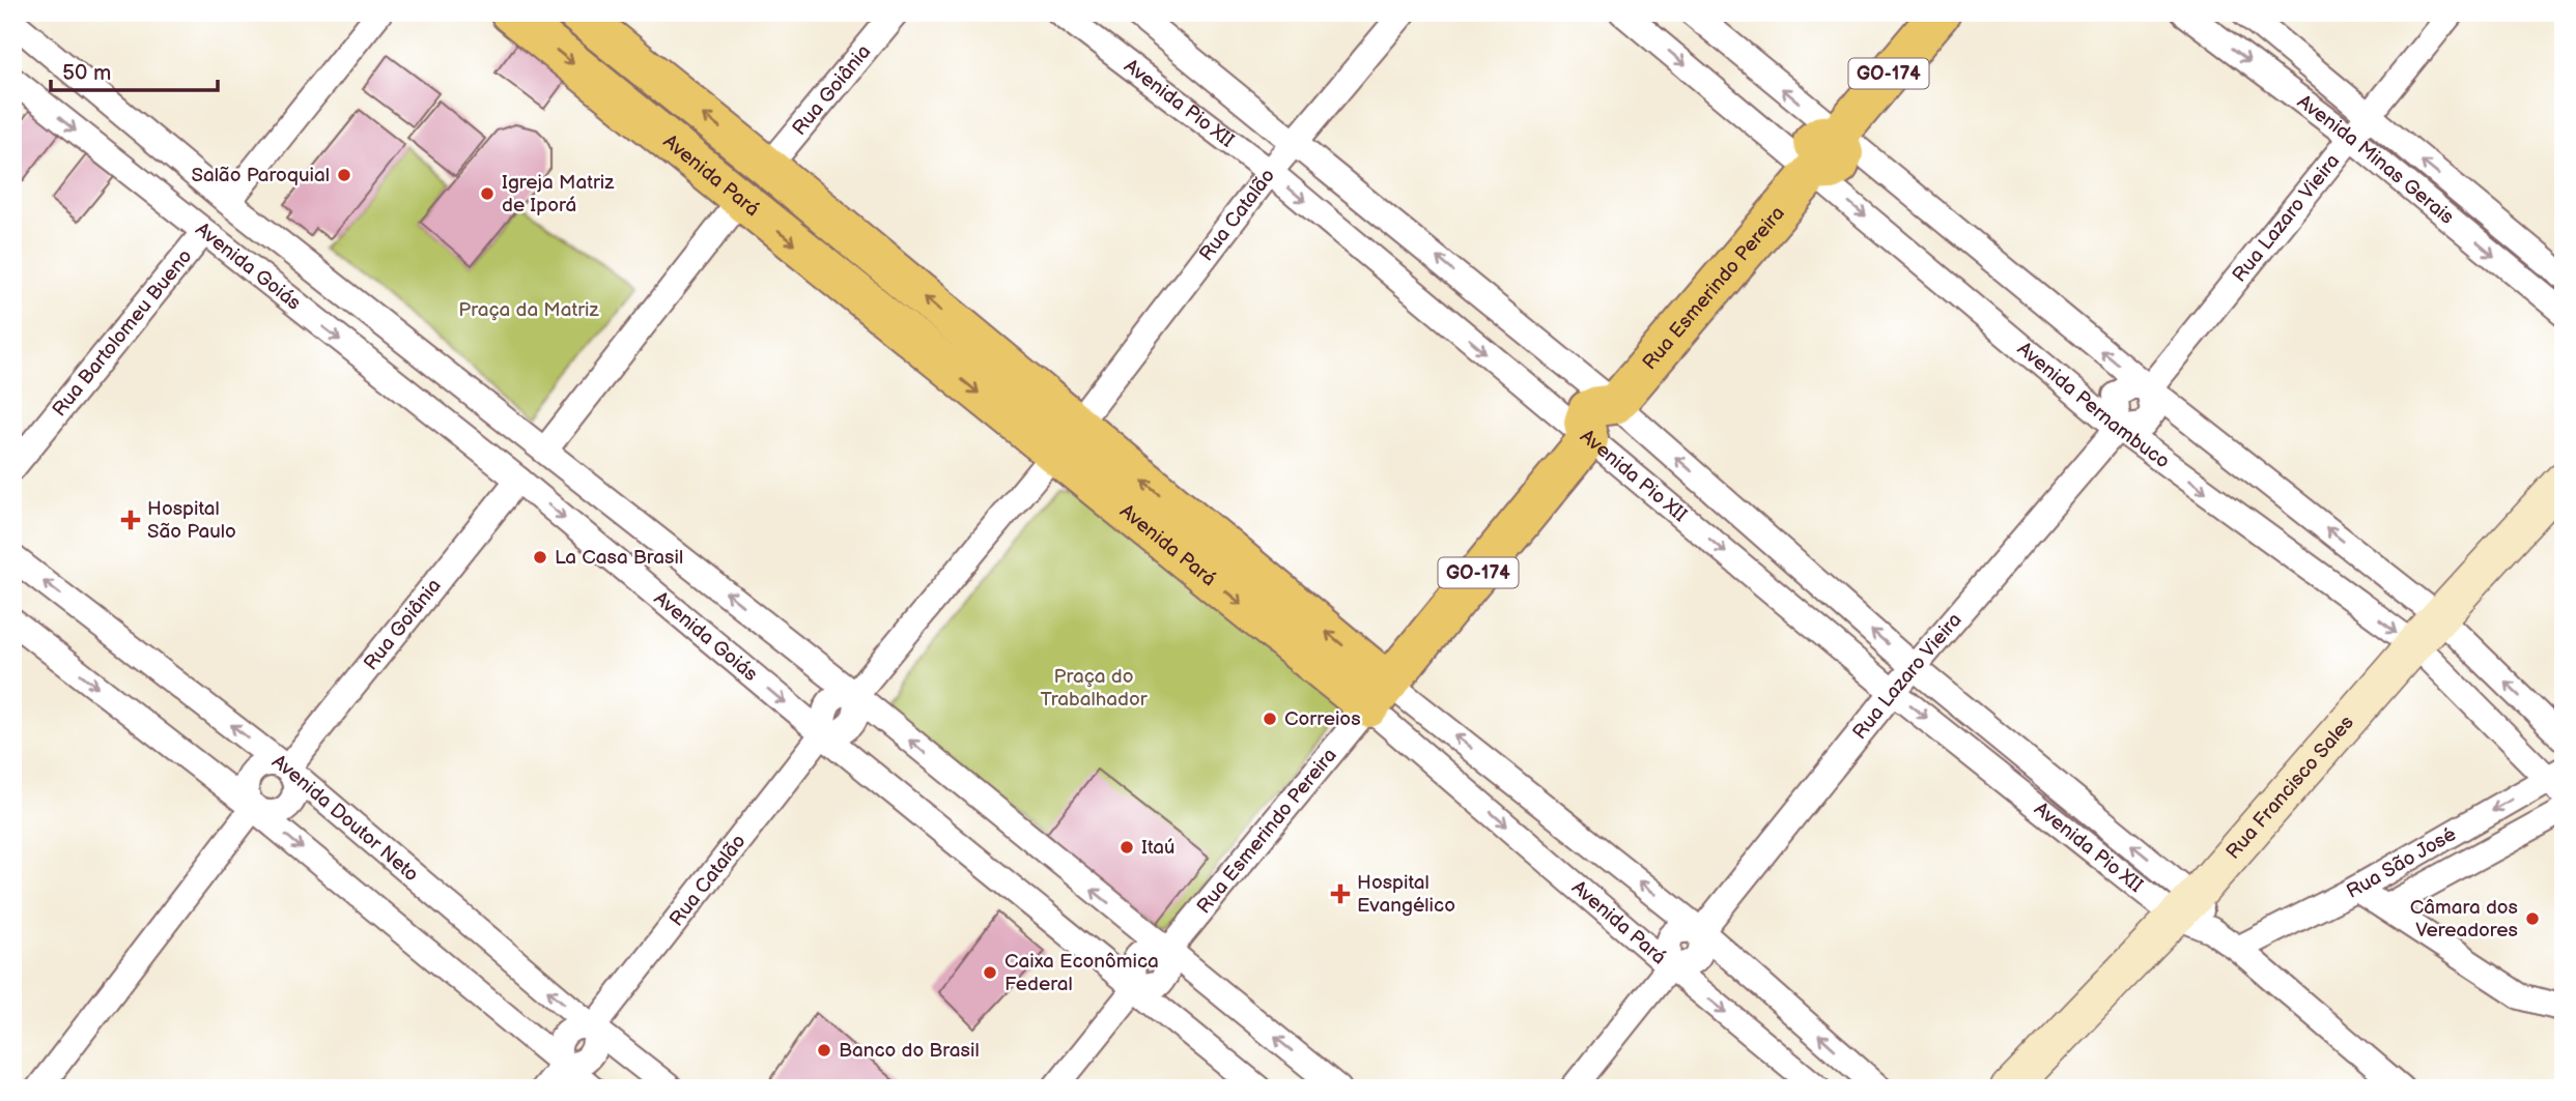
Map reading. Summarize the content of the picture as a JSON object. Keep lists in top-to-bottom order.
{
  "streets": {
    "main road": ["GO-174", "Avenida Pará", "Rua Esmerindo Pereira"],
    "street": [
      "Rua Goiânia",
      "Avenida Pio XII",
      "Avenida Minas Gerais",
      "Rua Catalão",
      "Rua Lazaro Vieira",
      "Avenida Goiás",
      "Rua Bartolomeu Bueno",
      "Avenida Pernambuco",
      "Rua Francisco Sales",
      "Avenida Doutor Neto",
      "Rua São José"
    ]
  },
  "crossings": [
    ["GO-174", "Rua Esmerindo Pereira"],
    ["Rua Goiânia", "Avenida Pará"],
    ["Rua Goiânia", "Avenida Goiás"],
    ["Rua Goiânia", "Avenida Doutor Neto"],
    ["Avenida Pio XII", "Rua Catalão"],
    ["Avenida Pio XII", "Rua Lazaro Vieira"],
    ["Avenida Pio XII", "Rua Esmerindo Pereira"],
    ["Avenida Pio XII", "Rua Francisco Sales"],
    ["Avenida Pio XII", "Rua São José"],
    ["Avenida Minas Gerais", "Rua Lazaro Vieira"],
    ["Avenida Pará", "Rua Catalão"],
    ["Avenida Pará", "Rua Lazaro Vieira"],
    ["Avenida Pará", "Rua Esmerindo Pereira"],
    ["Rua Catalão", "Avenida Goiás"],
    ["Rua Catalão", "Avenida Doutor Neto"],
    ["Rua Lazaro Vieira", "Avenida Pernambuco"],
    ["Avenida Goiás", "Rua Bartolomeu Bueno"],
    ["Rua Esmerindo Pereira", "Avenida Pernambuco"],
    ["Avenida Pernambuco", "Rua Francisco Sales"],
    ["Avenida Pernambuco", "Rua São José"]
  ],
  "parks": ["Praça da Matriz", "Praça do Trabalhador"],
  "places": {
    "other": [
      "Salão Paroquial",
      "Igreja Matriz de Iporá",
      "La Casa Brasil",
      "Correios",
      "Itaú",
      "Câmara dos Vereadores",
      "Caixa Econômica Federal",
      "Banco do Brasil"
    ],
    "health": ["Hospital São Paulo", "Hospital Evangélico"]
  },
  "scale_bar": "50 m"
}
